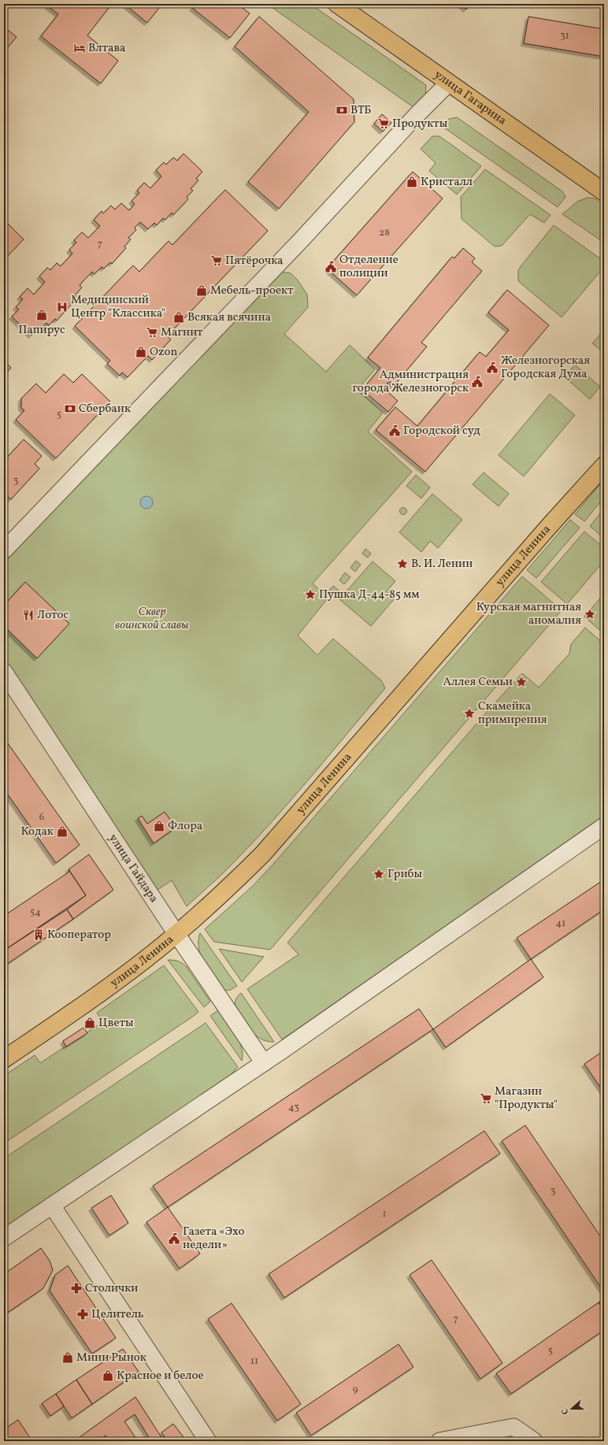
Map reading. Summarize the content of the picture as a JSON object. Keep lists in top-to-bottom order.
{
  "streets": {
    "main road": ["улица Гагарина", "улица Ленина"],
    "street": ["улица Гайдара"]
  },
  "crossings": [
    ["улица Ленина", "улица Гайдара"]
  ],
  "parks": ["Сквер воинской славы"],
  "places": {
    "hotel": ["Влтава"],
    "bank": ["ВТБ", "Сбербанк"],
    "supermarket": [
      "Продукты",
      "Пятёрочка",
      "Магнит",
      "Магазин \"Продукты\""
    ],
    "shop": [
      "Кристалл",
      "Мебель-проект",
      "Папирус",
      "Всякая всячина",
      "Ozon",
      "Флора",
      "Кодак",
      "Цветы",
      "Мини Рынок",
      "Красное и белое"
    ],
    "public building": [
      "Отделение полиции",
      "Железногорская Городская Дума",
      "Администрация города Железногорск",
      "Городской суд",
      "Газета «Эхо недели»"
    ],
    "hospital": ["Медицинский Центр \"Классика\""],
    "place": [
      "В. И. Ленин",
      "Пушка Д-44-85 мм",
      "Курская магнитная аномалия",
      "Аллея Семьи",
      "Скамейка примирения",
      "Грибы"
    ],
    "restaurant": ["Лотос"],
    "building": ["Кооператор"],
    "pharmacy": ["Столички", "Целитель"]
  },
  "house_numbers": [
    "31",
    "28",
    "7",
    "5",
    "3",
    "6",
    "54",
    "41",
    "43",
    "3",
    "1",
    "7",
    "5",
    "11",
    "9"
  ],
  "north": "left"
}
